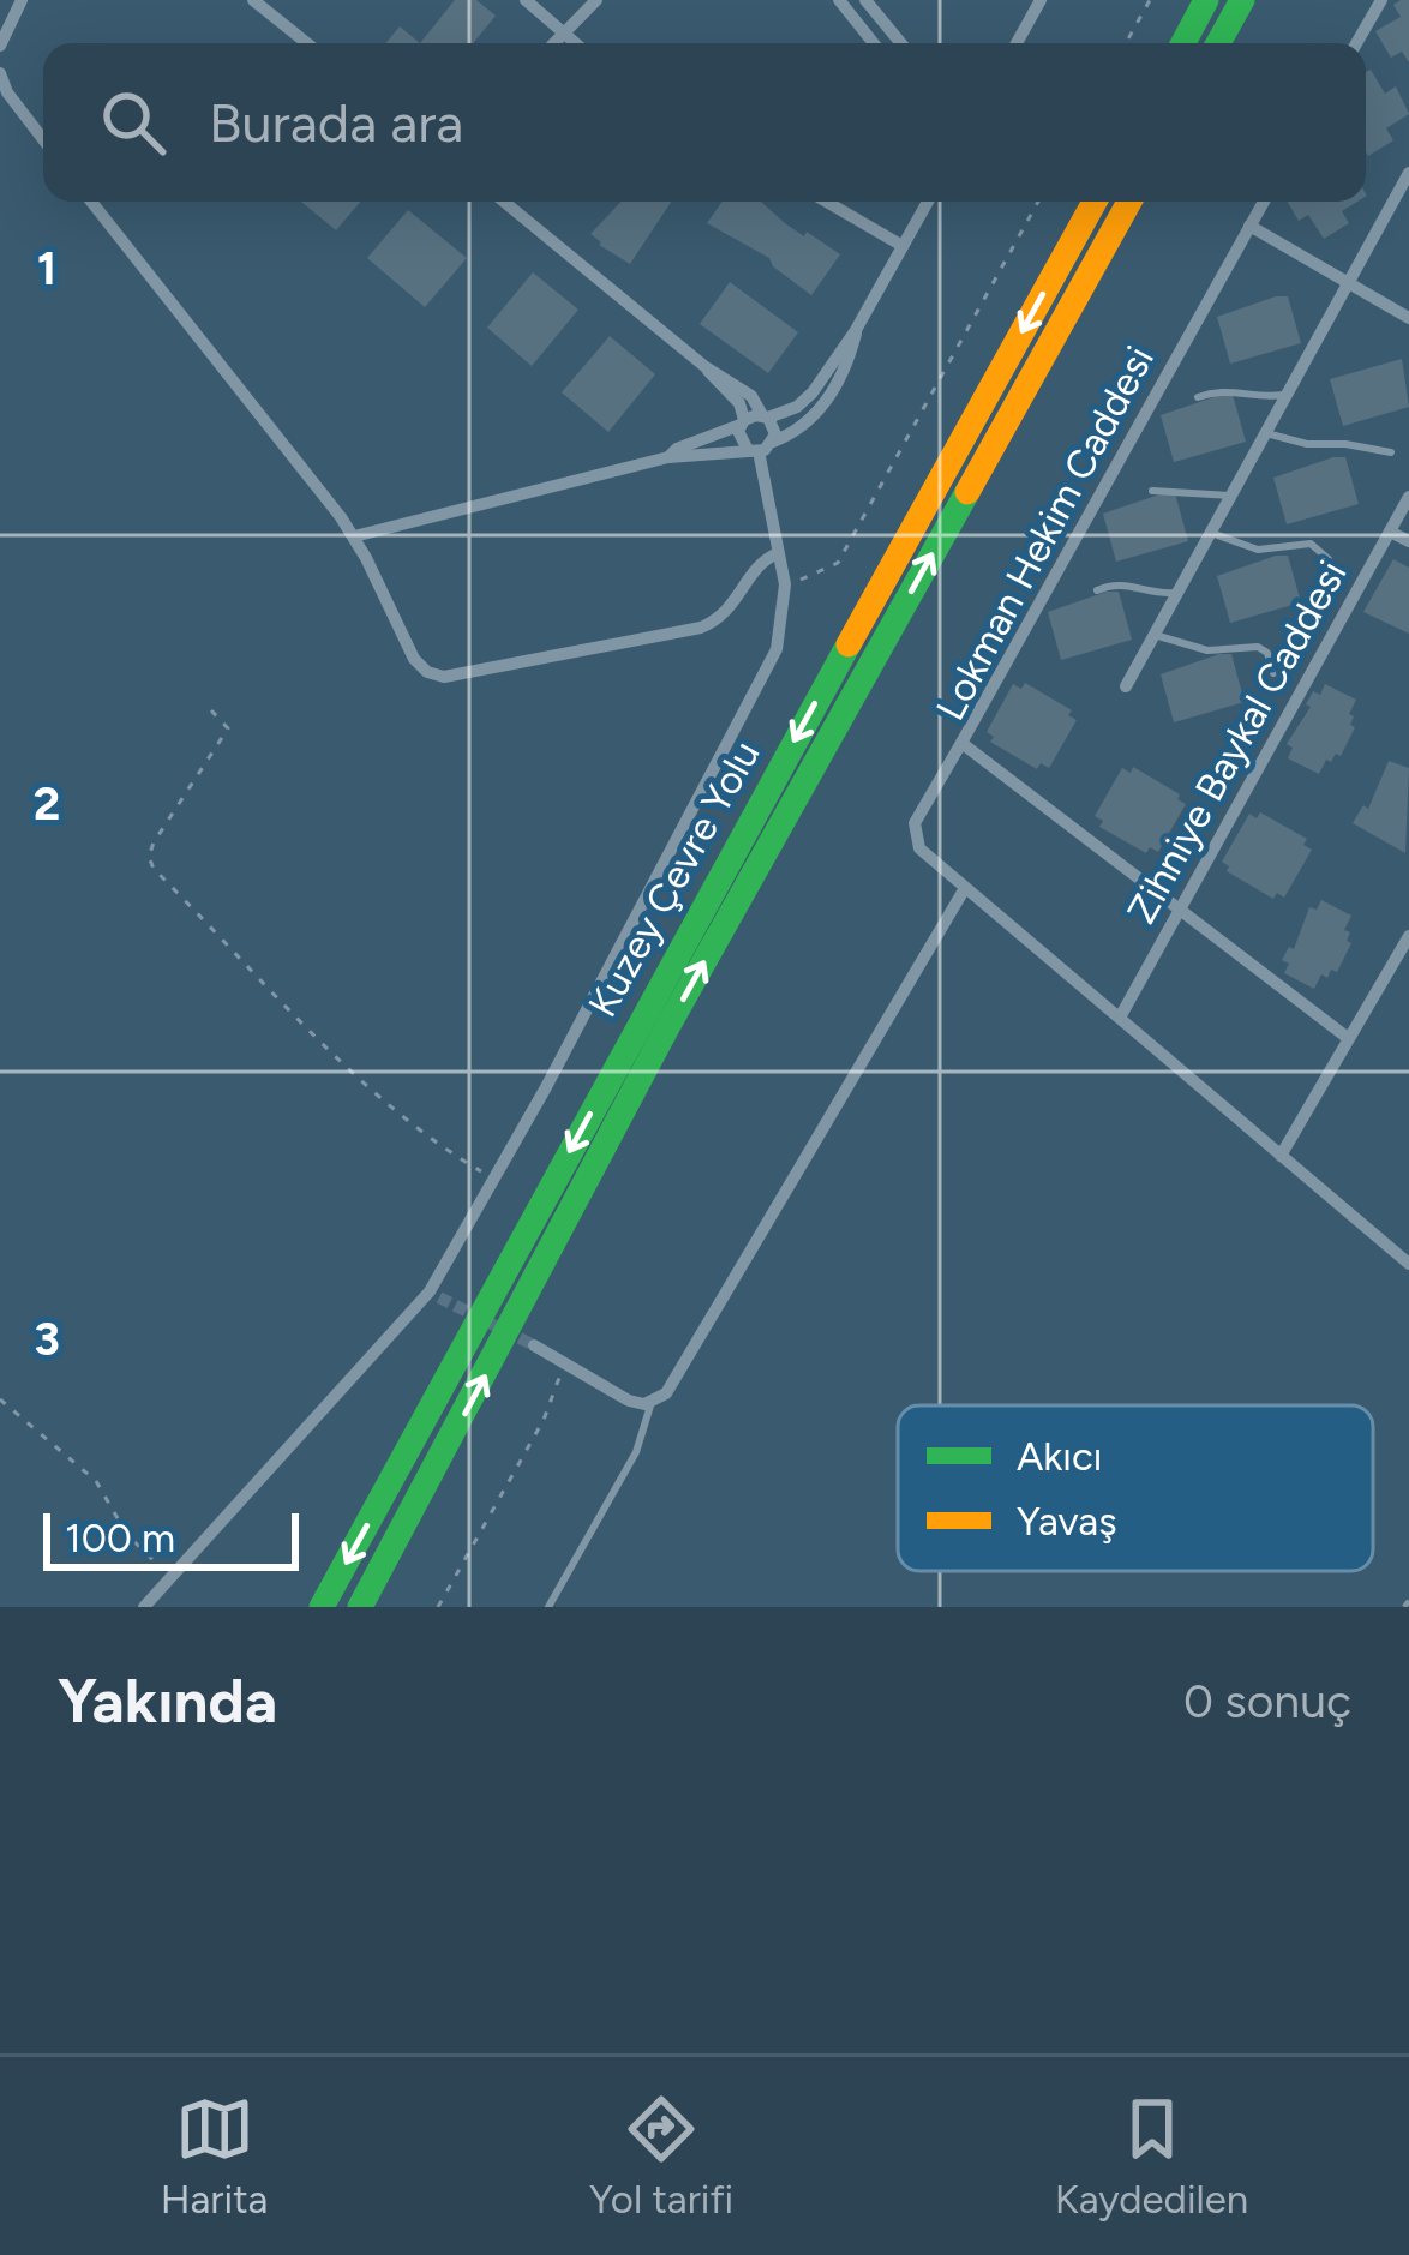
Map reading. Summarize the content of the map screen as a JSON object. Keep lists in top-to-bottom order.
{
  "streets": {
    "highway": ["Kuzey Çevre Yolu"],
    "street": ["Lokman Hekim Caddesi", "Zihniye Baykal Caddesi"]
  },
  "crossings": [
    ["Lokman Hekim Caddesi", "Zihniye Baykal Caddesi"]
  ],
  "legend": ["Akıcı", "Yavaş"],
  "scale_bar": "100 m",
  "page": {
    "search": "Burada ara",
    "scale": "100 m",
    "heading": ["Yakında", "0 sonuç"],
    "nav": ["Harita", "Yol tarifi", "Kaydedilen"]
  },
  "grid": {
    "rows": ["1", "2", "3"]
  }
}
